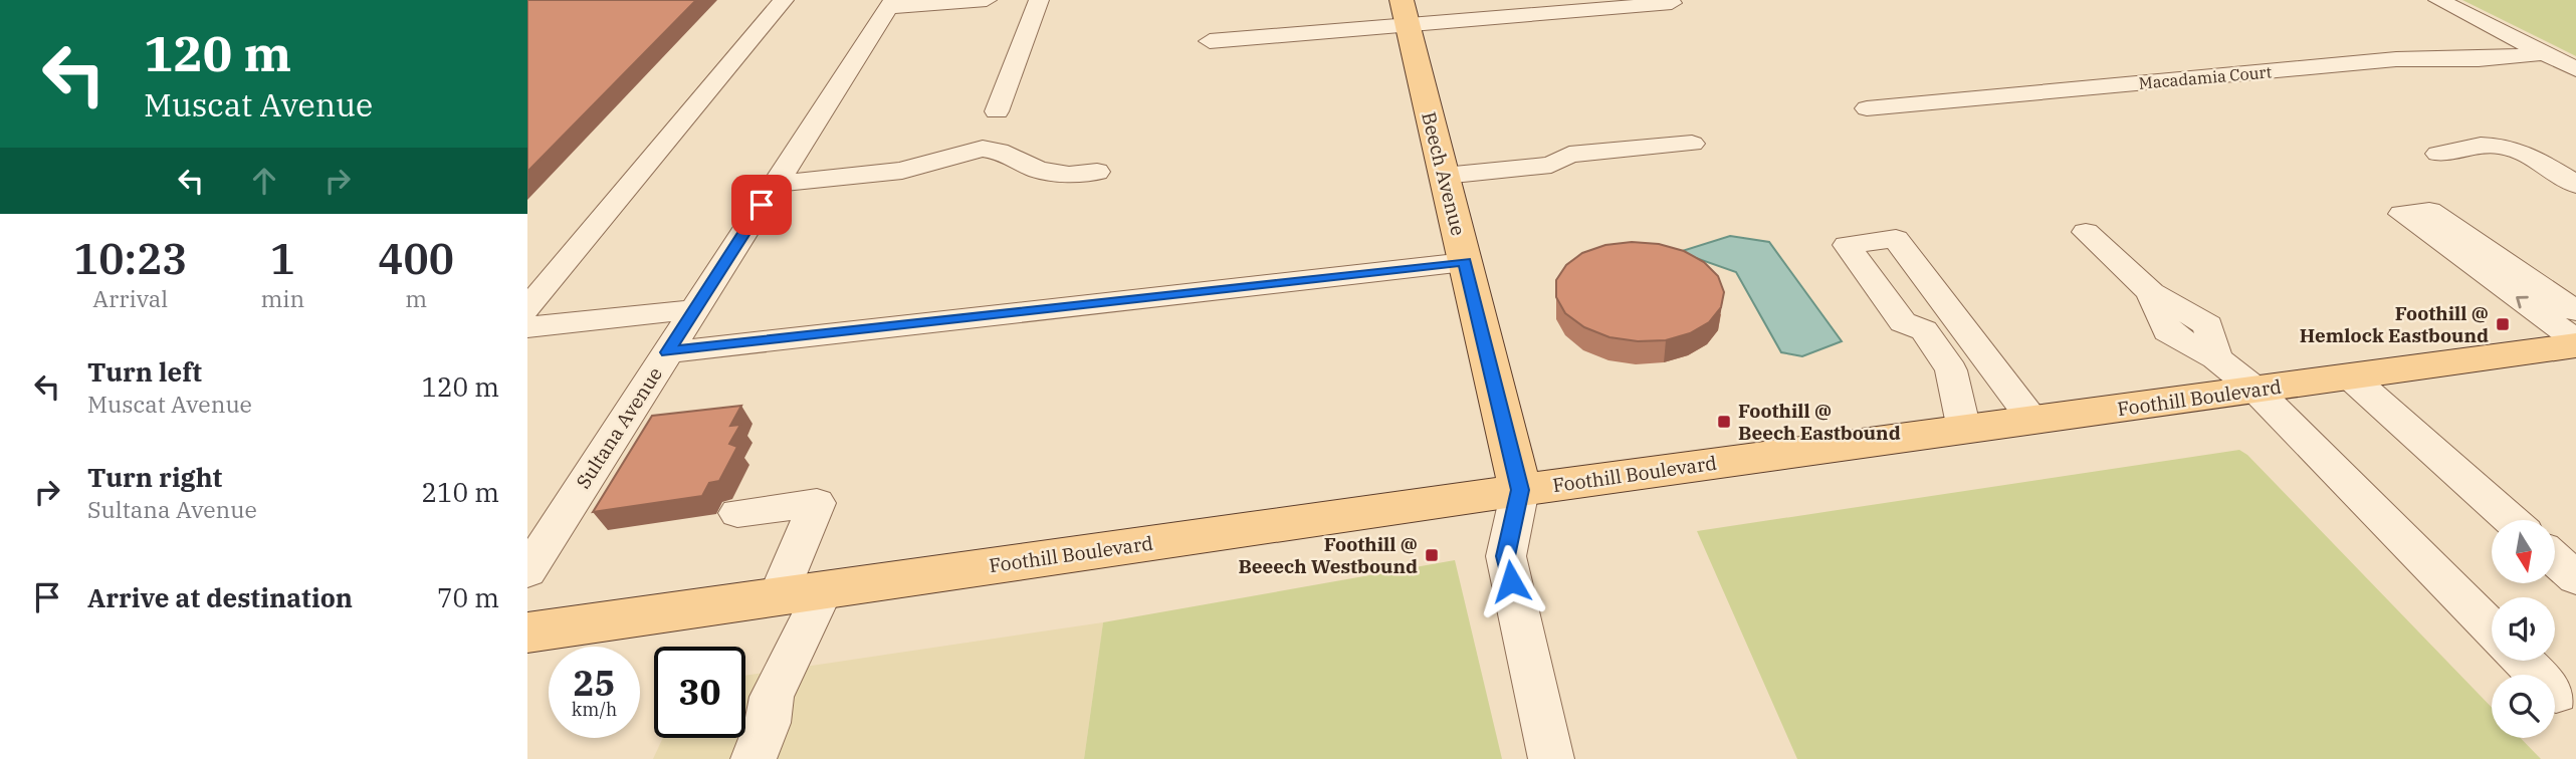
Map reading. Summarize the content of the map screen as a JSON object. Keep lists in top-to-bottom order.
{
  "streets": {
    "main road": ["Beech Avenue", "Foothill Boulevard"],
    "street": ["Macadamia Court", "Sultana Avenue"]
  },
  "crossings": [
    ["Beech Avenue", "Foothill Boulevard"]
  ],
  "places": {
    "transit": ["Foothill @ Hemlock Eastbound", "Foothill @ Beech Eastbound", "Foothill @ Beeech Westbound"]
  },
  "north": "bottom",
  "page": {
    "turn": ["120 m", "Muscat Avenue"],
    "eta": [
      "10:23",
      "Arrival",
      "1",
      "min",
      "400",
      "m"
    ],
    "list": [
      {
        "name": "Turn left",
        "note": "Muscat Avenue",
        "value": "120 m"
      },
      {
        "name": "Turn right",
        "note": "Sultana Avenue",
        "value": "210 m"
      },
      {
        "name": "Arrive at destination",
        "value": "70 m"
      }
    ],
    "speed": "25 km/h",
    "limit": "30"
  }
}
